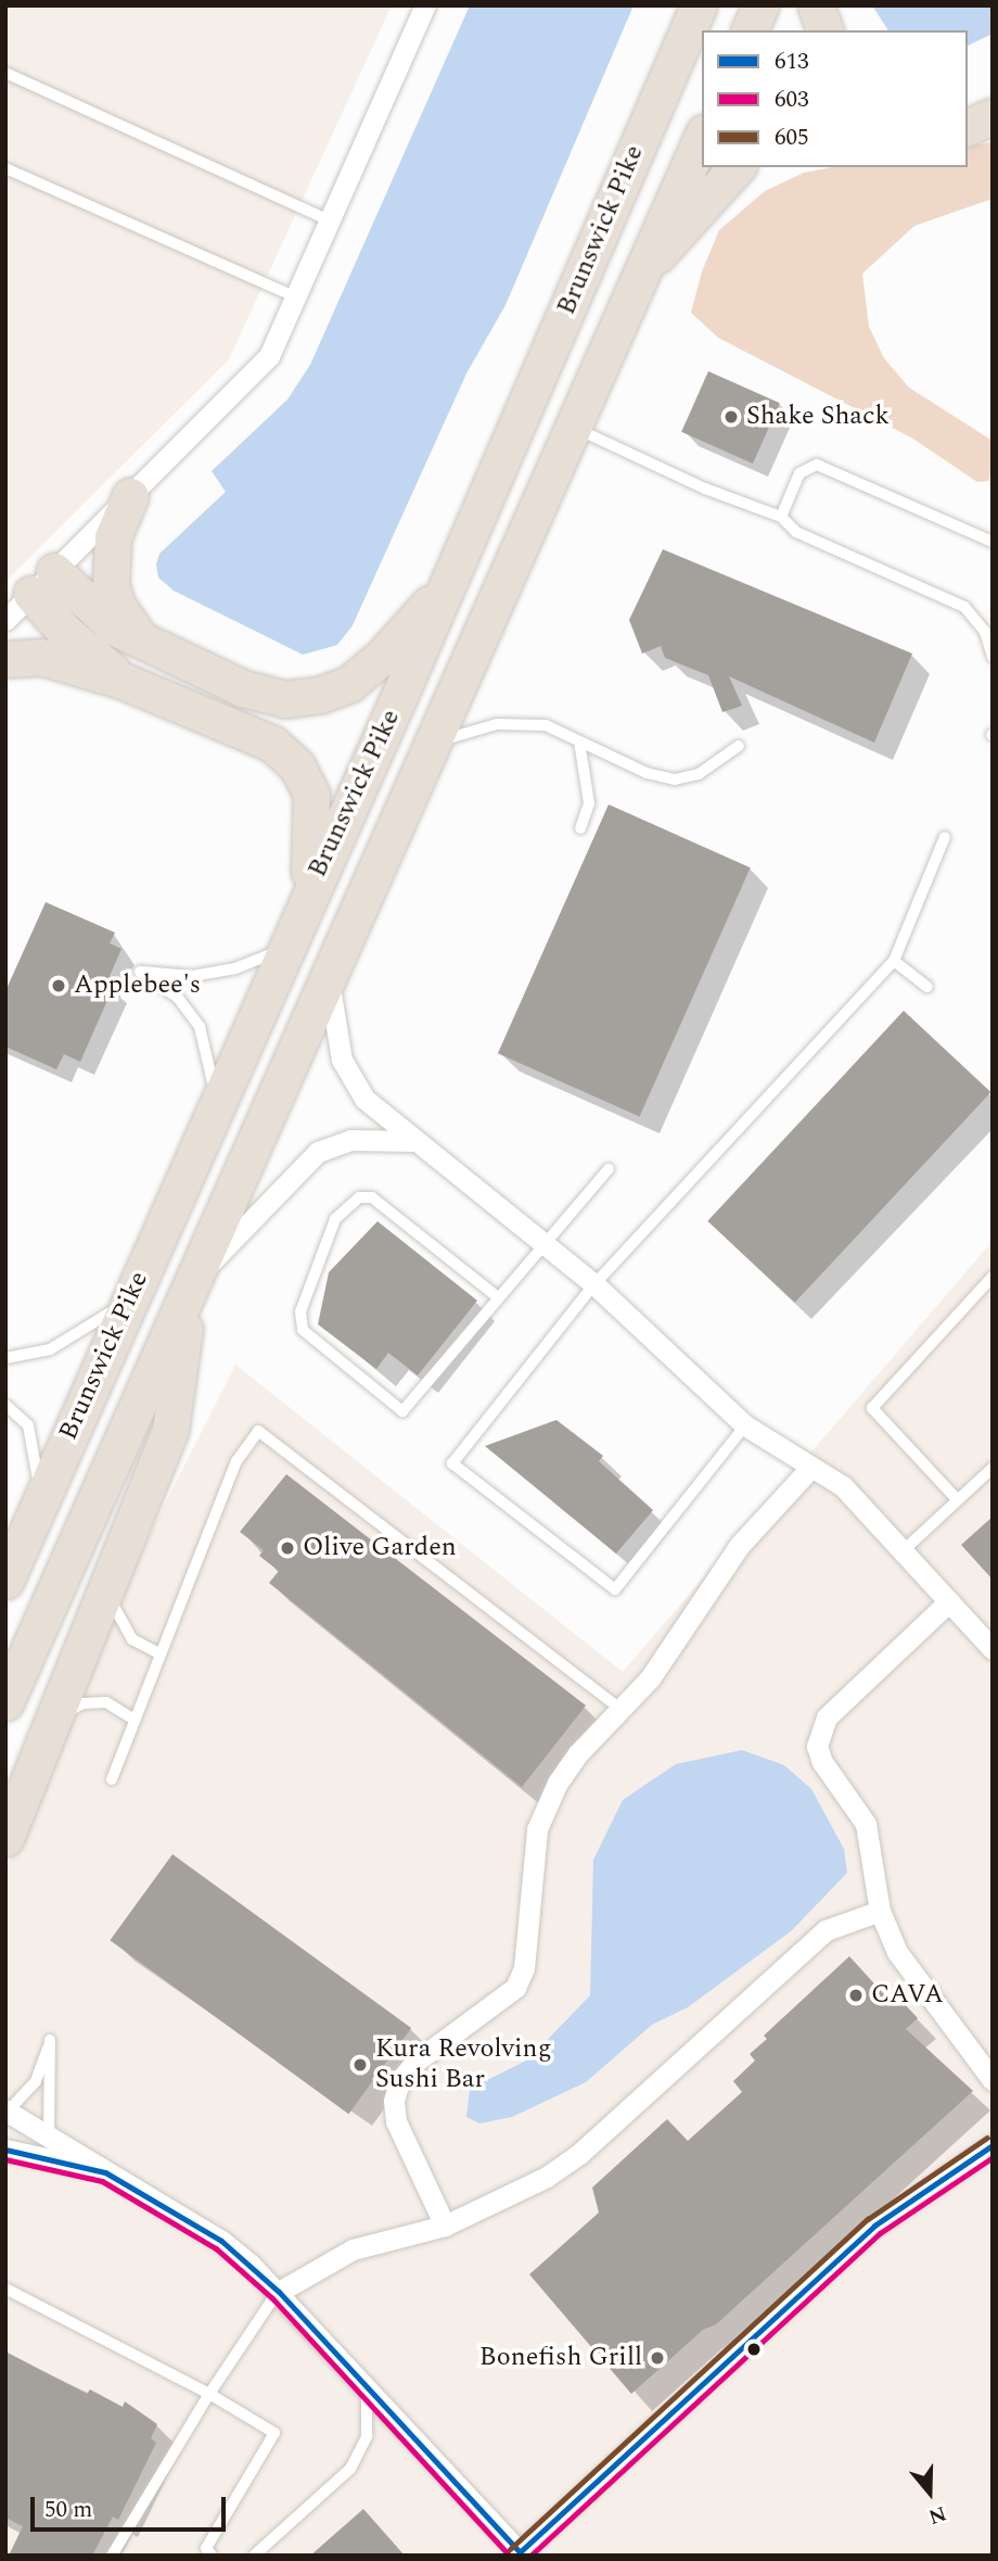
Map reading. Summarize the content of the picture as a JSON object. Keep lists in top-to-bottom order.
{
  "streets": {
    "highway": ["Brunswick Pike"]
  },
  "places": [
    "Shake Shack",
    "Applebee's",
    "Olive Garden",
    "CAVA",
    "Kura Revolving Sushi Bar",
    "Bonefish Grill"
  ],
  "lines": ["transit line 605", "transit line 613", "transit line 603"],
  "legend": ["613", "603", "605"],
  "scale_bar": "50 m",
  "north": "bottom"
}
